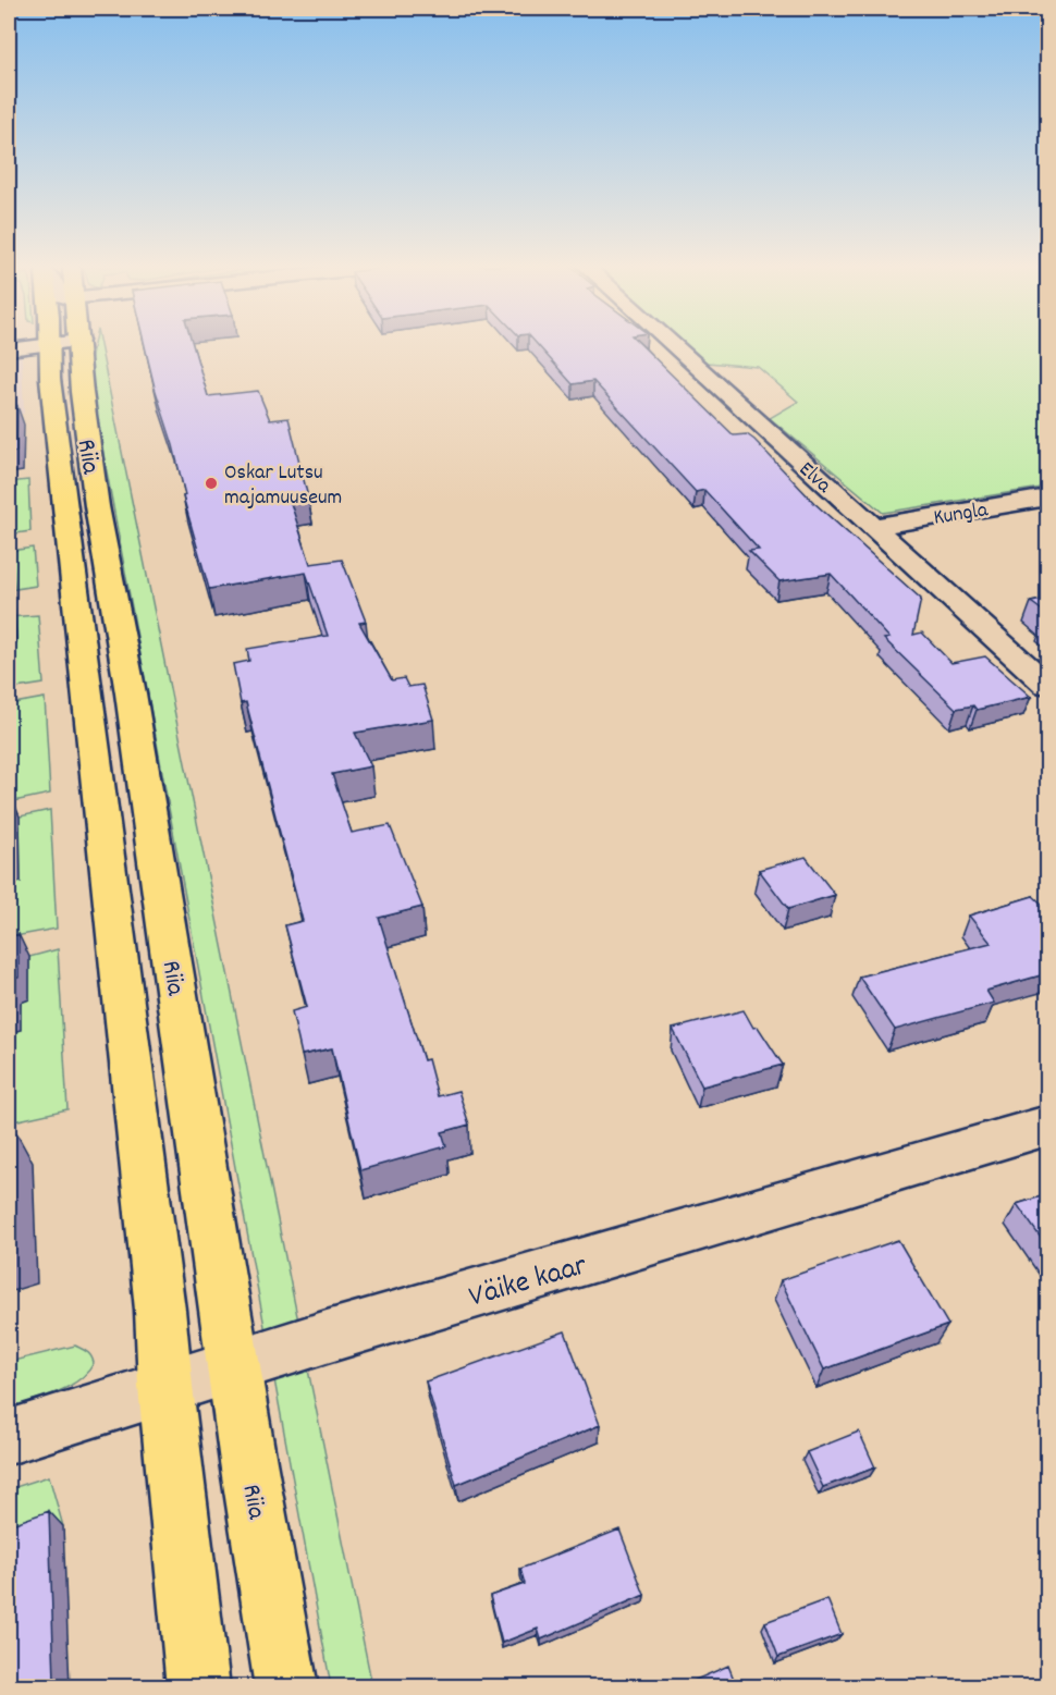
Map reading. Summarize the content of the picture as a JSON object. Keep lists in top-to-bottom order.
{
  "streets": {
    "highway": ["Riia"],
    "street": ["Elva", "Kungla", "Väike kaar"]
  },
  "crossings": [
    ["Riia", "Väike kaar"],
    ["Elva", "Kungla"]
  ],
  "places": ["Oskar Lutsu majamuuseum"]
}
